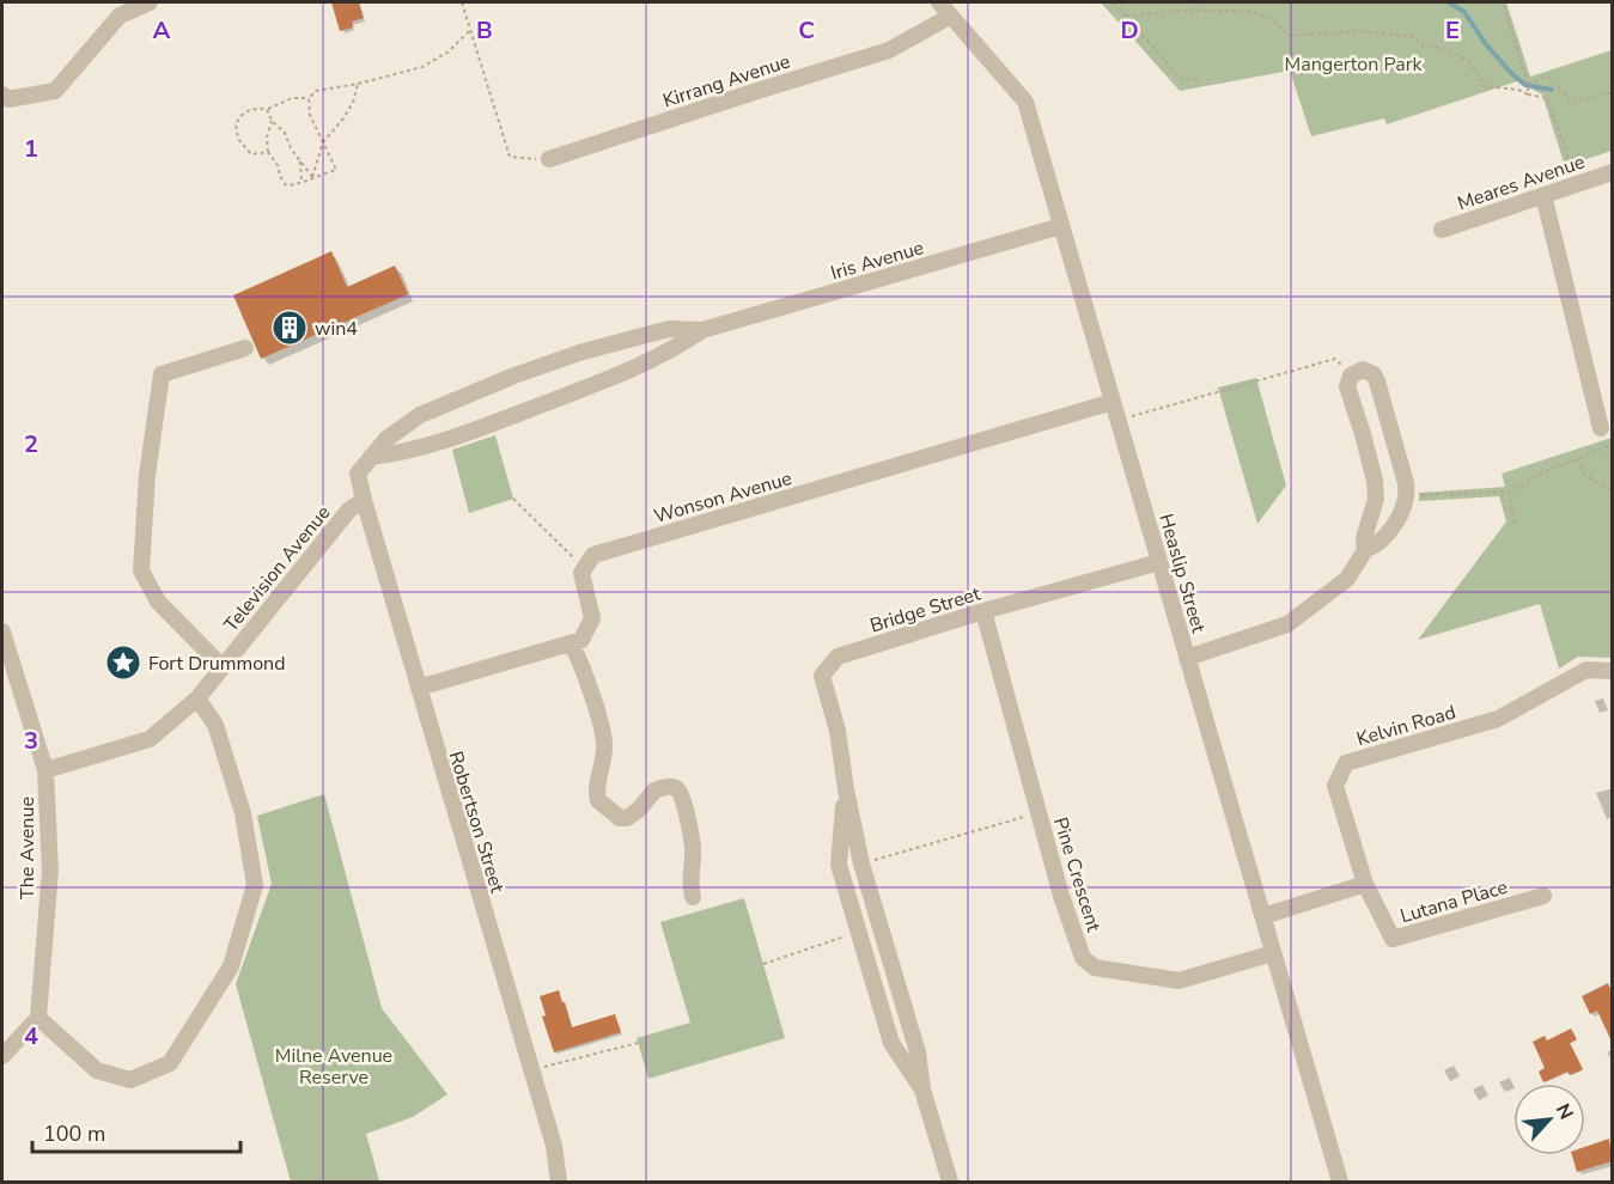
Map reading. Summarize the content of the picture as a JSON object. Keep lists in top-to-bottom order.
{
  "streets": {
    "street": [
      "Kirrang Avenue",
      "Meares Avenue",
      "Iris Avenue",
      "Wonson Avenue",
      "Television Avenue",
      "Heaslip Street",
      "Bridge Street",
      "Kelvin Road",
      "Robertson Street",
      "The Avenue",
      "Pine Crescent",
      "Lutana Place"
    ]
  },
  "crossings": [
    ["Kirrang Avenue", "Heaslip Street"],
    ["Iris Avenue", "Heaslip Street"],
    ["Iris Avenue", "Robertson Street"],
    ["Wonson Avenue", "Heaslip Street"],
    ["Television Avenue", "Robertson Street"],
    ["Television Avenue", "The Avenue"],
    ["Heaslip Street", "Bridge Street"],
    ["Heaslip Street", "Pine Crescent"],
    ["Bridge Street", "Pine Crescent"],
    ["Kelvin Road", "Lutana Place"]
  ],
  "parks": ["Mangerton Park", "Milne Avenue Reserve"],
  "places": {
    "building": ["win4"],
    "place": ["Fort Drummond"]
  },
  "scale_bar": "100 m",
  "north": "top right",
  "grid": {
    "columns": [
      "A",
      "B",
      "C",
      "D",
      "E"
    ],
    "rows": [
      "1",
      "2",
      "3",
      "4"
    ]
  }
}
